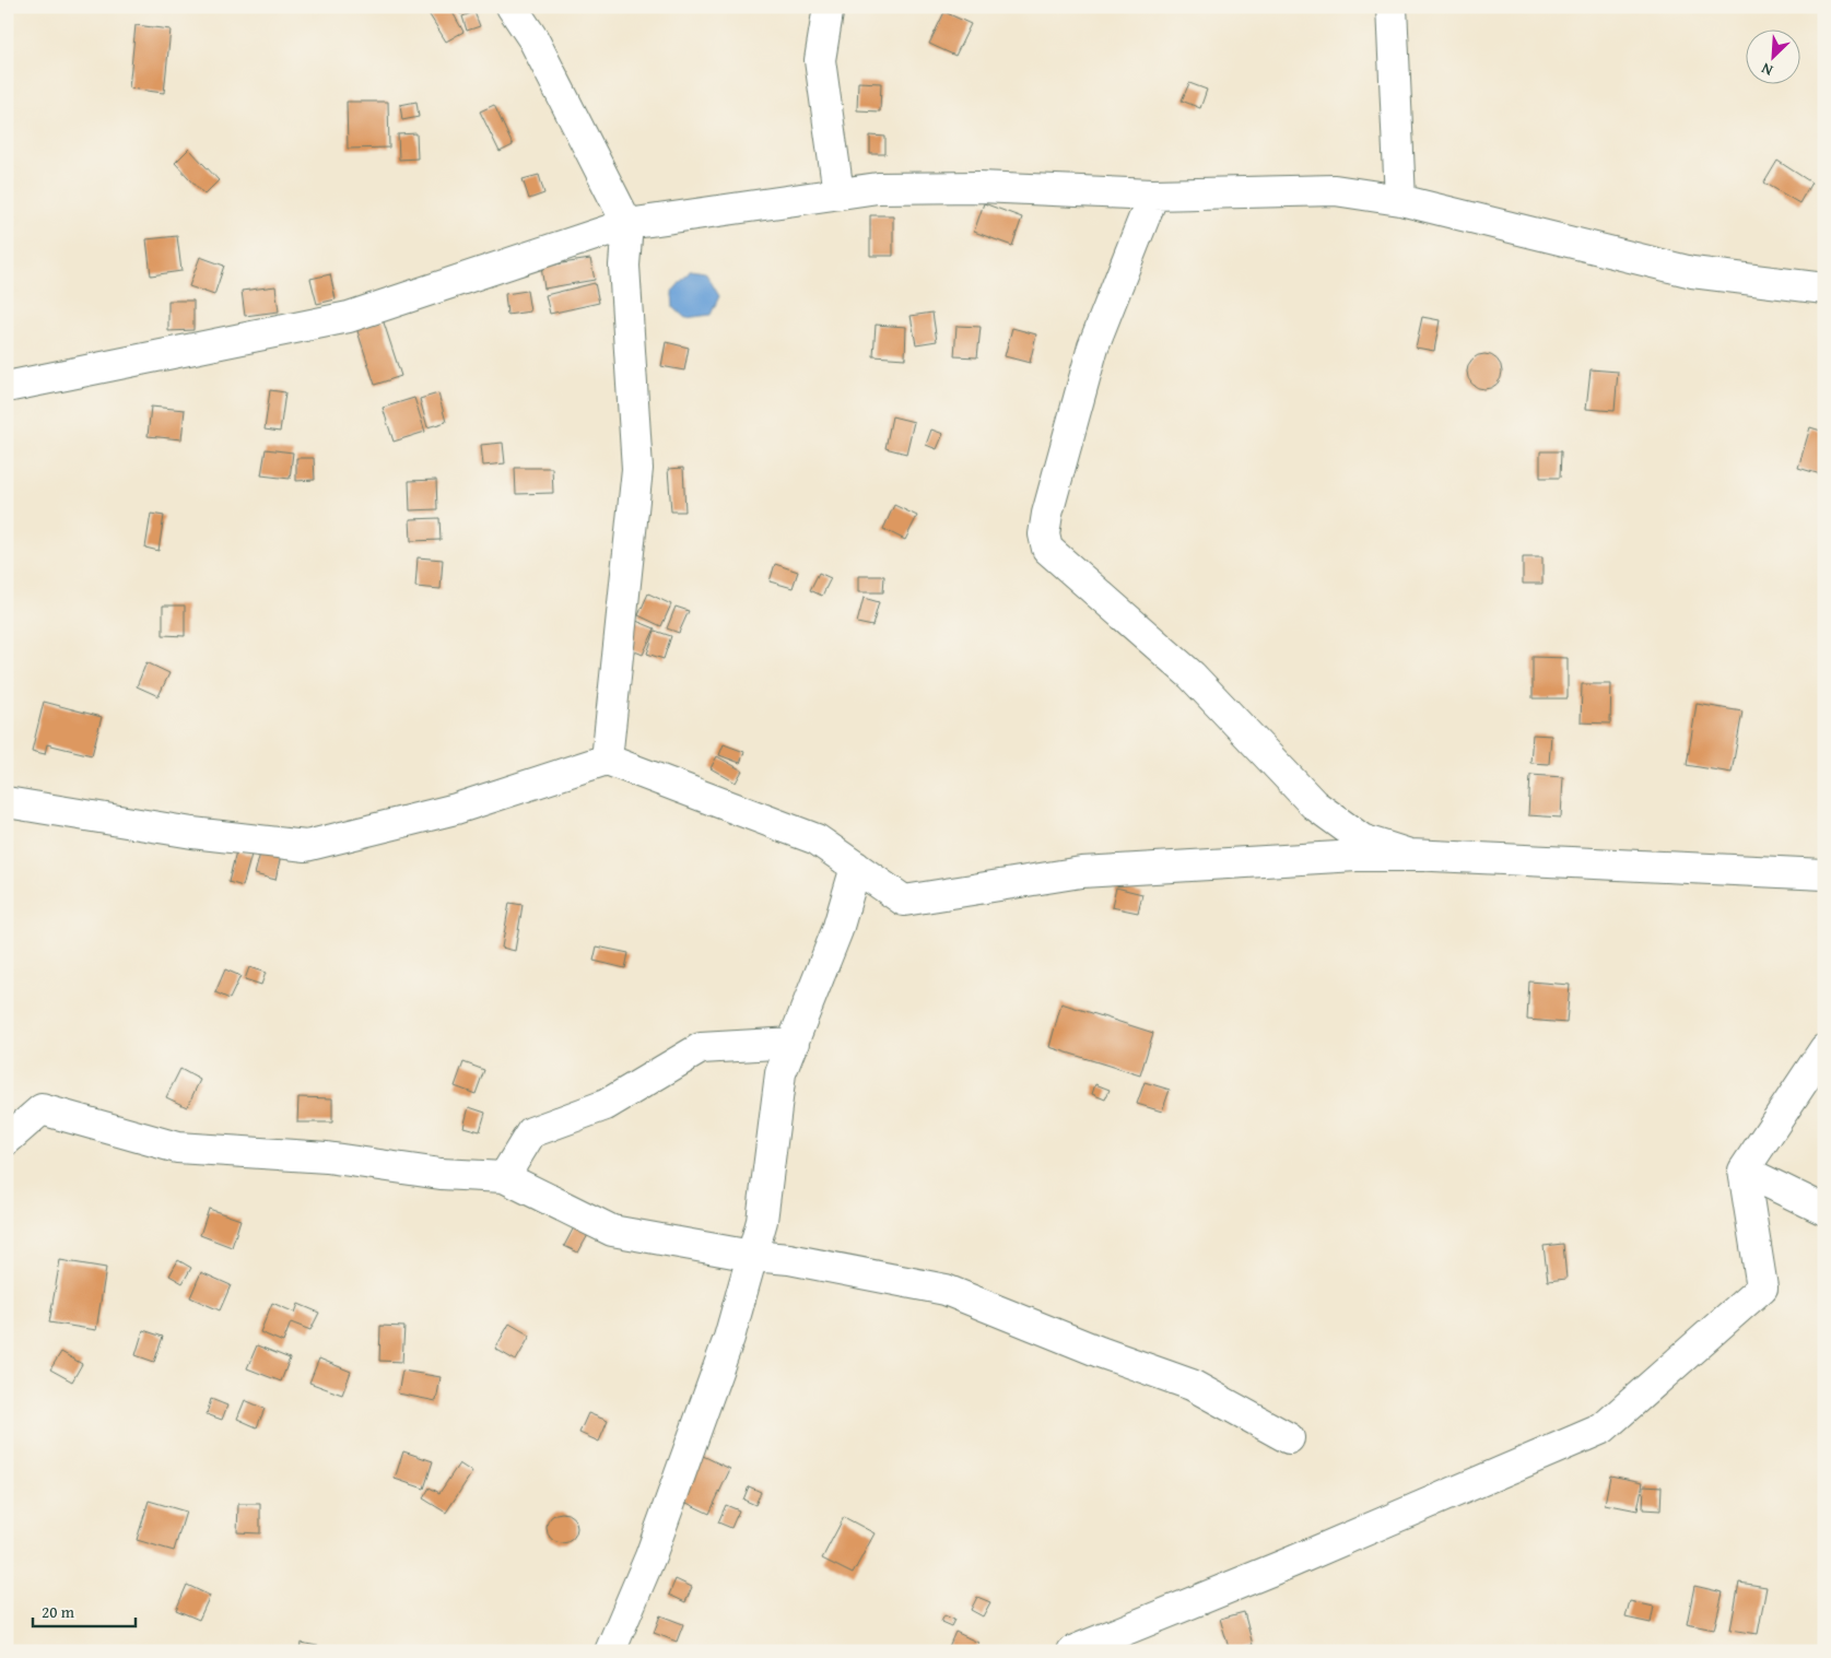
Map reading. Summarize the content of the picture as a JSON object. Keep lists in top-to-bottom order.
{
  "scale_bar": "20 m",
  "north": "bottom left"
}
